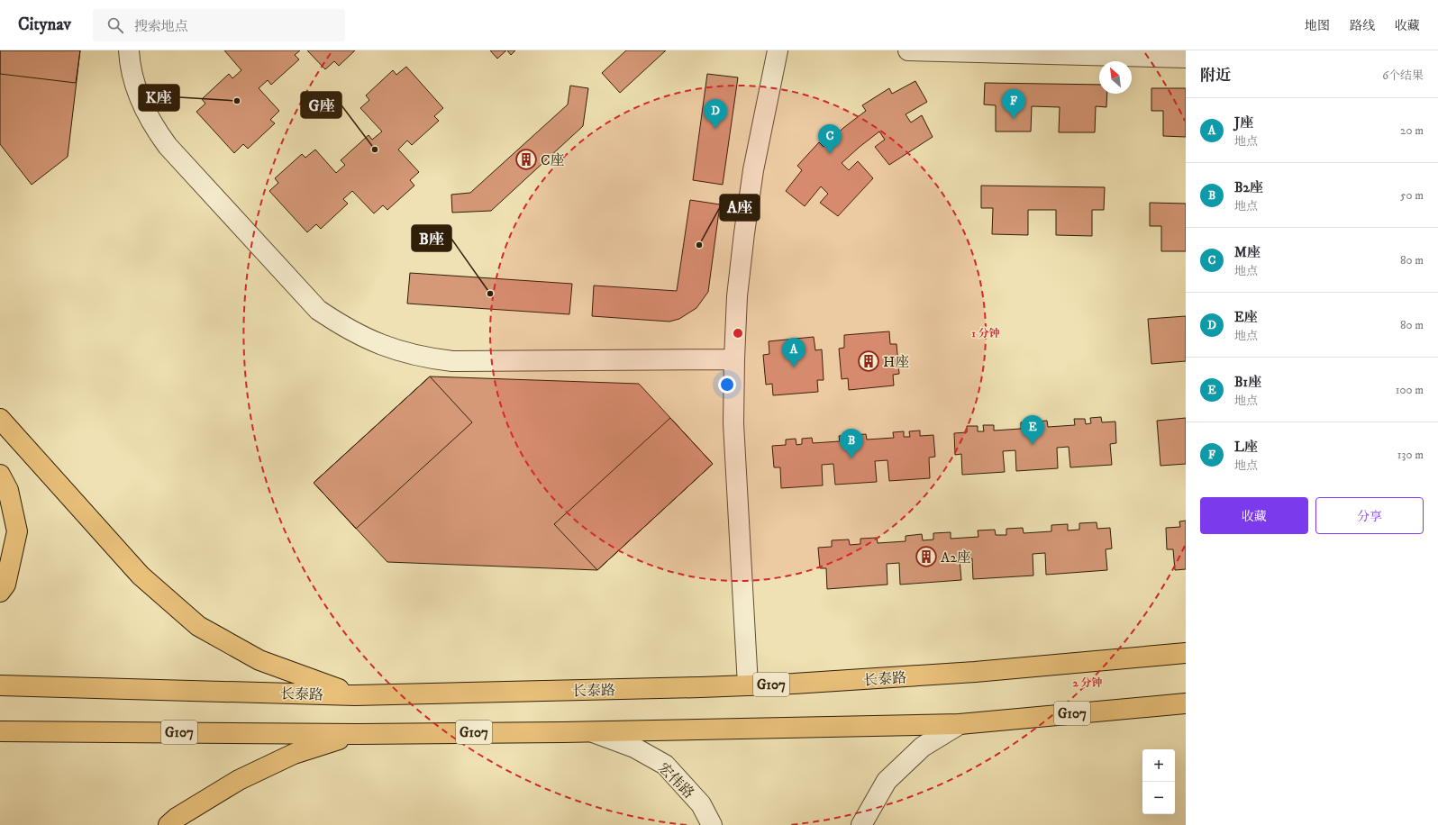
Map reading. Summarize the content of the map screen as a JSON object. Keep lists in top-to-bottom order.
{
  "streets": {
    "highway": ["长泰路", "G107"],
    "street": ["宏伟路"]
  },
  "crossings": [
    ["G107", "宏伟路"]
  ],
  "places": {
    "other": [
      "K座",
      "G座",
      "A座",
      "B座"
    ],
    "building": ["C座", "H座", "A2座"]
  },
  "north": "top left",
  "page": {
    "header": "Citynav",
    "search": "搜索地点",
    "nav": ["地图", "路线", "收藏"],
    "heading": ["附近", "6个结果"],
    "pins": [
      "F",
      "D",
      "C",
      "A",
      "E",
      "B"
    ],
    "list": [
      {
        "mark": "A",
        "name": "J座",
        "note": "地点",
        "value": "20 m"
      },
      {
        "mark": "B",
        "name": "B2座",
        "note": "地点",
        "value": "50 m"
      },
      {
        "mark": "C",
        "name": "M座",
        "note": "地点",
        "value": "80 m"
      },
      {
        "mark": "D",
        "name": "E座",
        "note": "地点",
        "value": "80 m"
      },
      {
        "mark": "E",
        "name": "B1座",
        "note": "地点",
        "value": "100 m"
      },
      {
        "mark": "F",
        "name": "L座",
        "note": "地点",
        "value": "130 m"
      }
    ],
    "buttons": ["收藏", "分享"],
    "map_buttons": ["+", "−"]
  },
  "rings": ["1 分钟", "2 分钟"]
}
